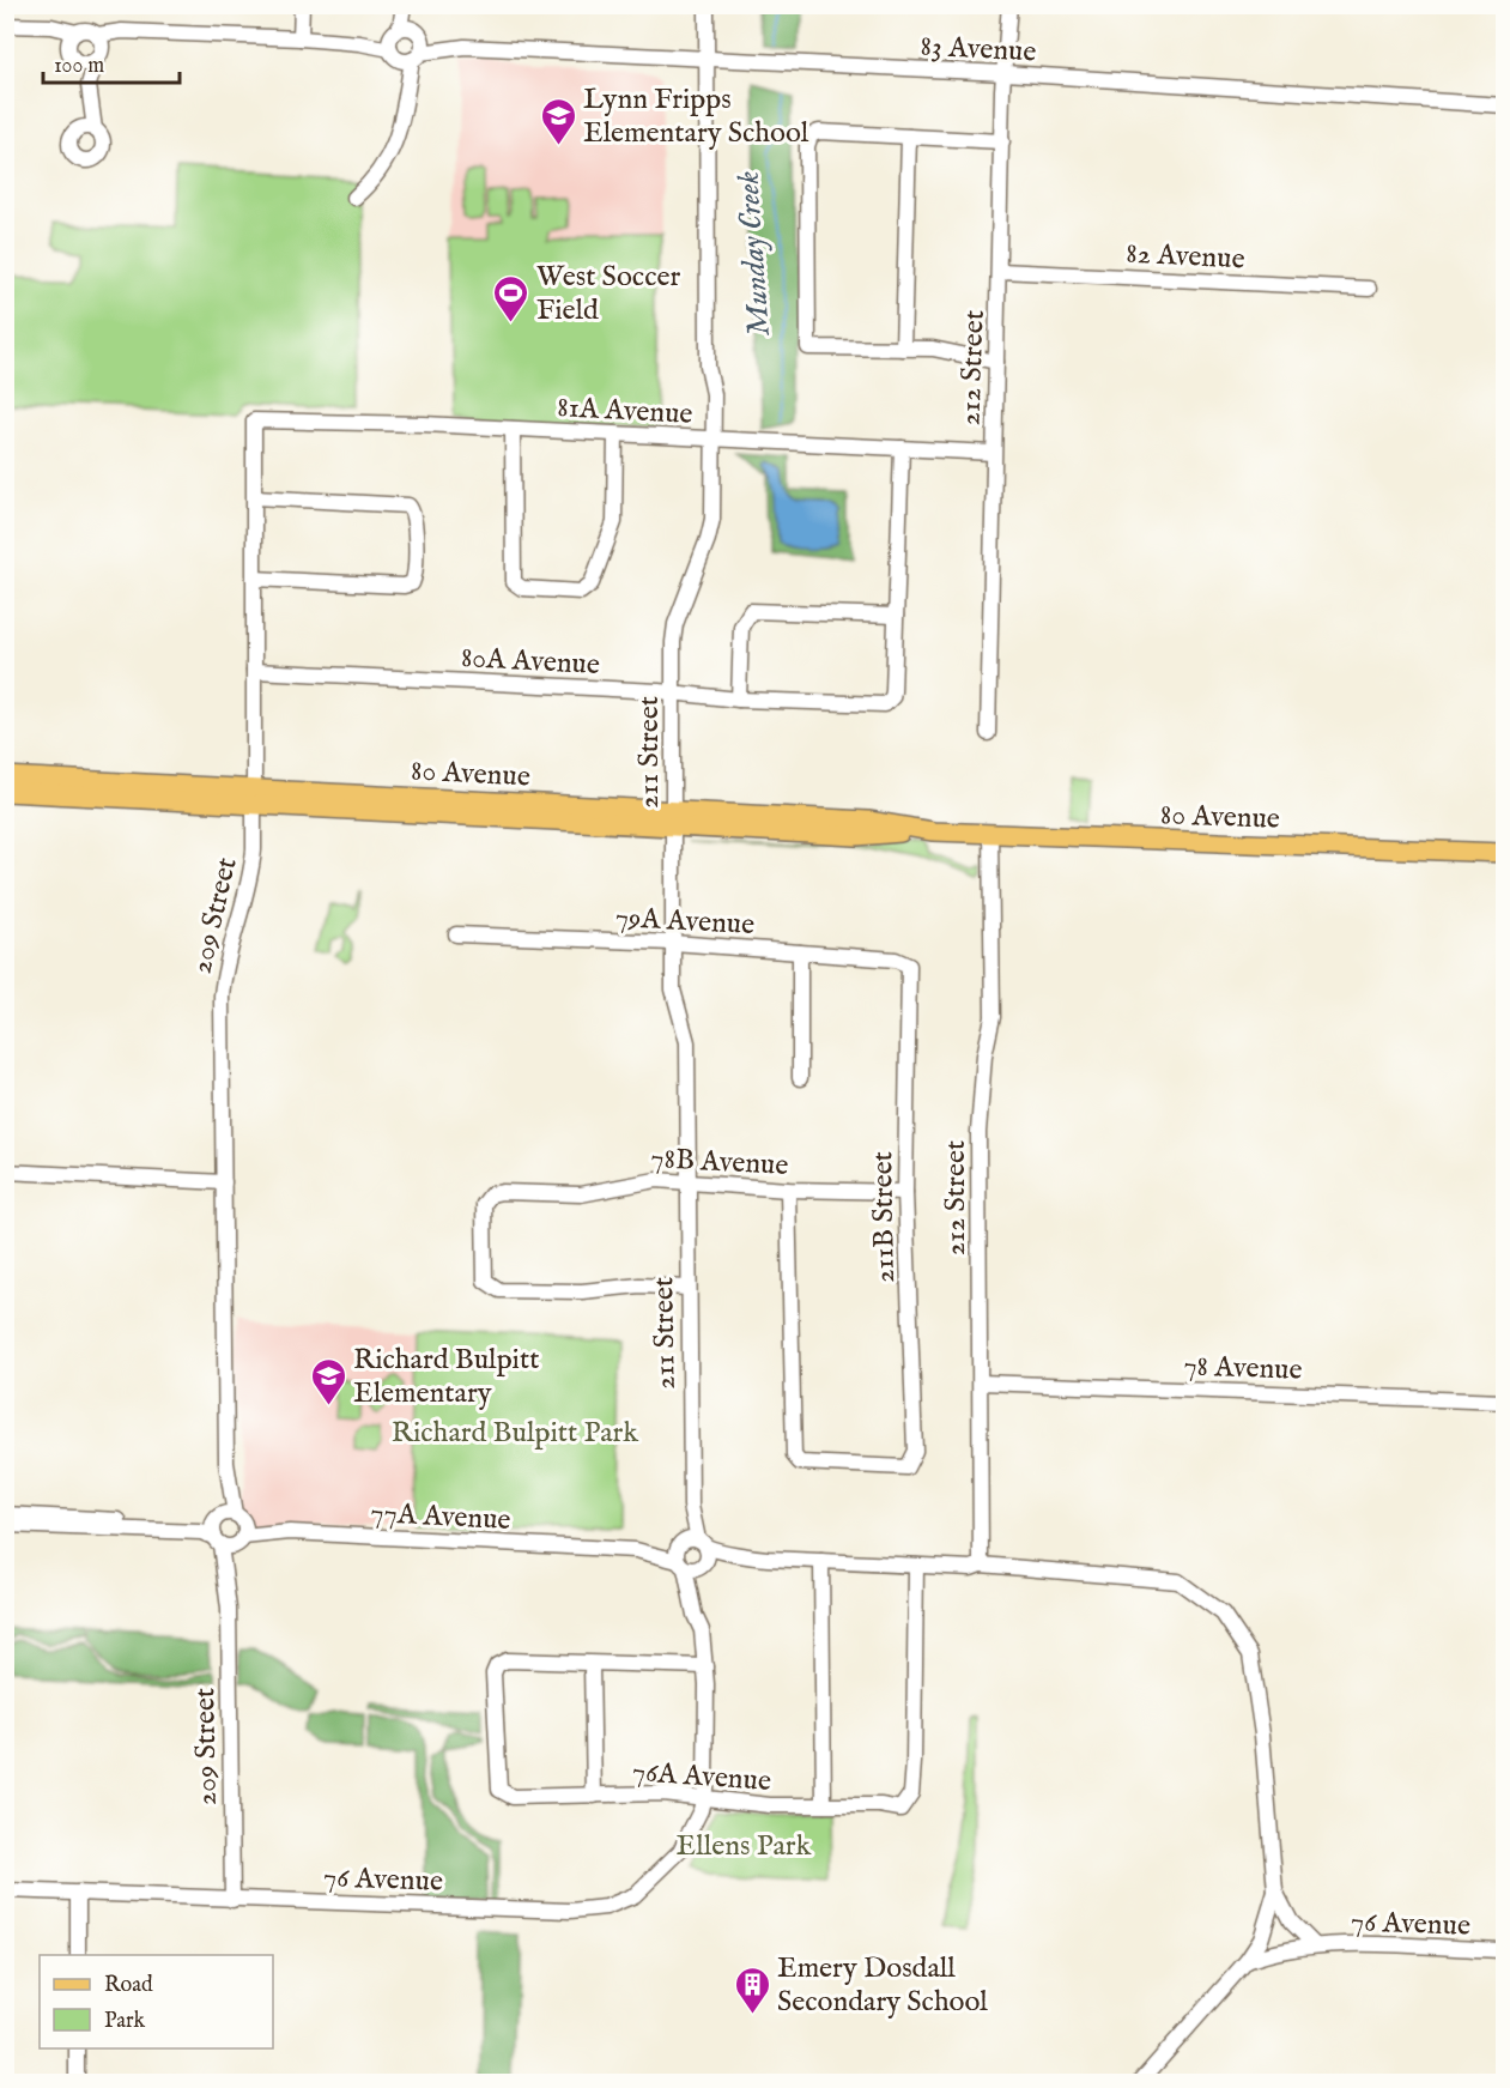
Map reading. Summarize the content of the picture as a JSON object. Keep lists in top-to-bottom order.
{
  "streets": {
    "main road": ["80 Avenue"],
    "street": [
      "83 Avenue",
      "82 Avenue",
      "212 Street",
      "81A Avenue",
      "80A Avenue",
      "211 Street",
      "209 Street",
      "79A Avenue",
      "78B Avenue",
      "211B Street",
      "78 Avenue",
      "77A Avenue",
      "76A Avenue",
      "76 Avenue"
    ]
  },
  "crossings": [
    ["83 Avenue", "212 Street"],
    ["83 Avenue", "211 Street"],
    ["82 Avenue", "212 Street"],
    ["212 Street", "81A Avenue"],
    ["212 Street", "80 Avenue"],
    ["212 Street", "78 Avenue"],
    ["212 Street", "77A Avenue"],
    ["81A Avenue", "211 Street"],
    ["81A Avenue", "209 Street"],
    ["80A Avenue", "211 Street"],
    ["80A Avenue", "209 Street"],
    ["211 Street", "80 Avenue"],
    ["211 Street", "79A Avenue"],
    ["211 Street", "78B Avenue"],
    ["211 Street", "77A Avenue"],
    ["211 Street", "76A Avenue"],
    ["211 Street", "76 Avenue"],
    ["80 Avenue", "209 Street"],
    ["209 Street", "77A Avenue"],
    ["209 Street", "76 Avenue"],
    ["79A Avenue", "211B Street"],
    ["78B Avenue", "211B Street"],
    ["77A Avenue", "76A Avenue"],
    ["77A Avenue", "76 Avenue"],
    ["76A Avenue", "76 Avenue"]
  ],
  "water": ["Munday Creek"],
  "parks": ["Richard Bulpitt Park", "Ellens Park"],
  "places": {
    "school or university": ["Lynn Fripps Elementary School", "Richard Bulpitt Elementary"],
    "sports": ["West Soccer Field"],
    "building": ["Emery Dosdall Secondary School"]
  },
  "legend": ["Road", "Park"],
  "scale_bar": "100 m"
}
